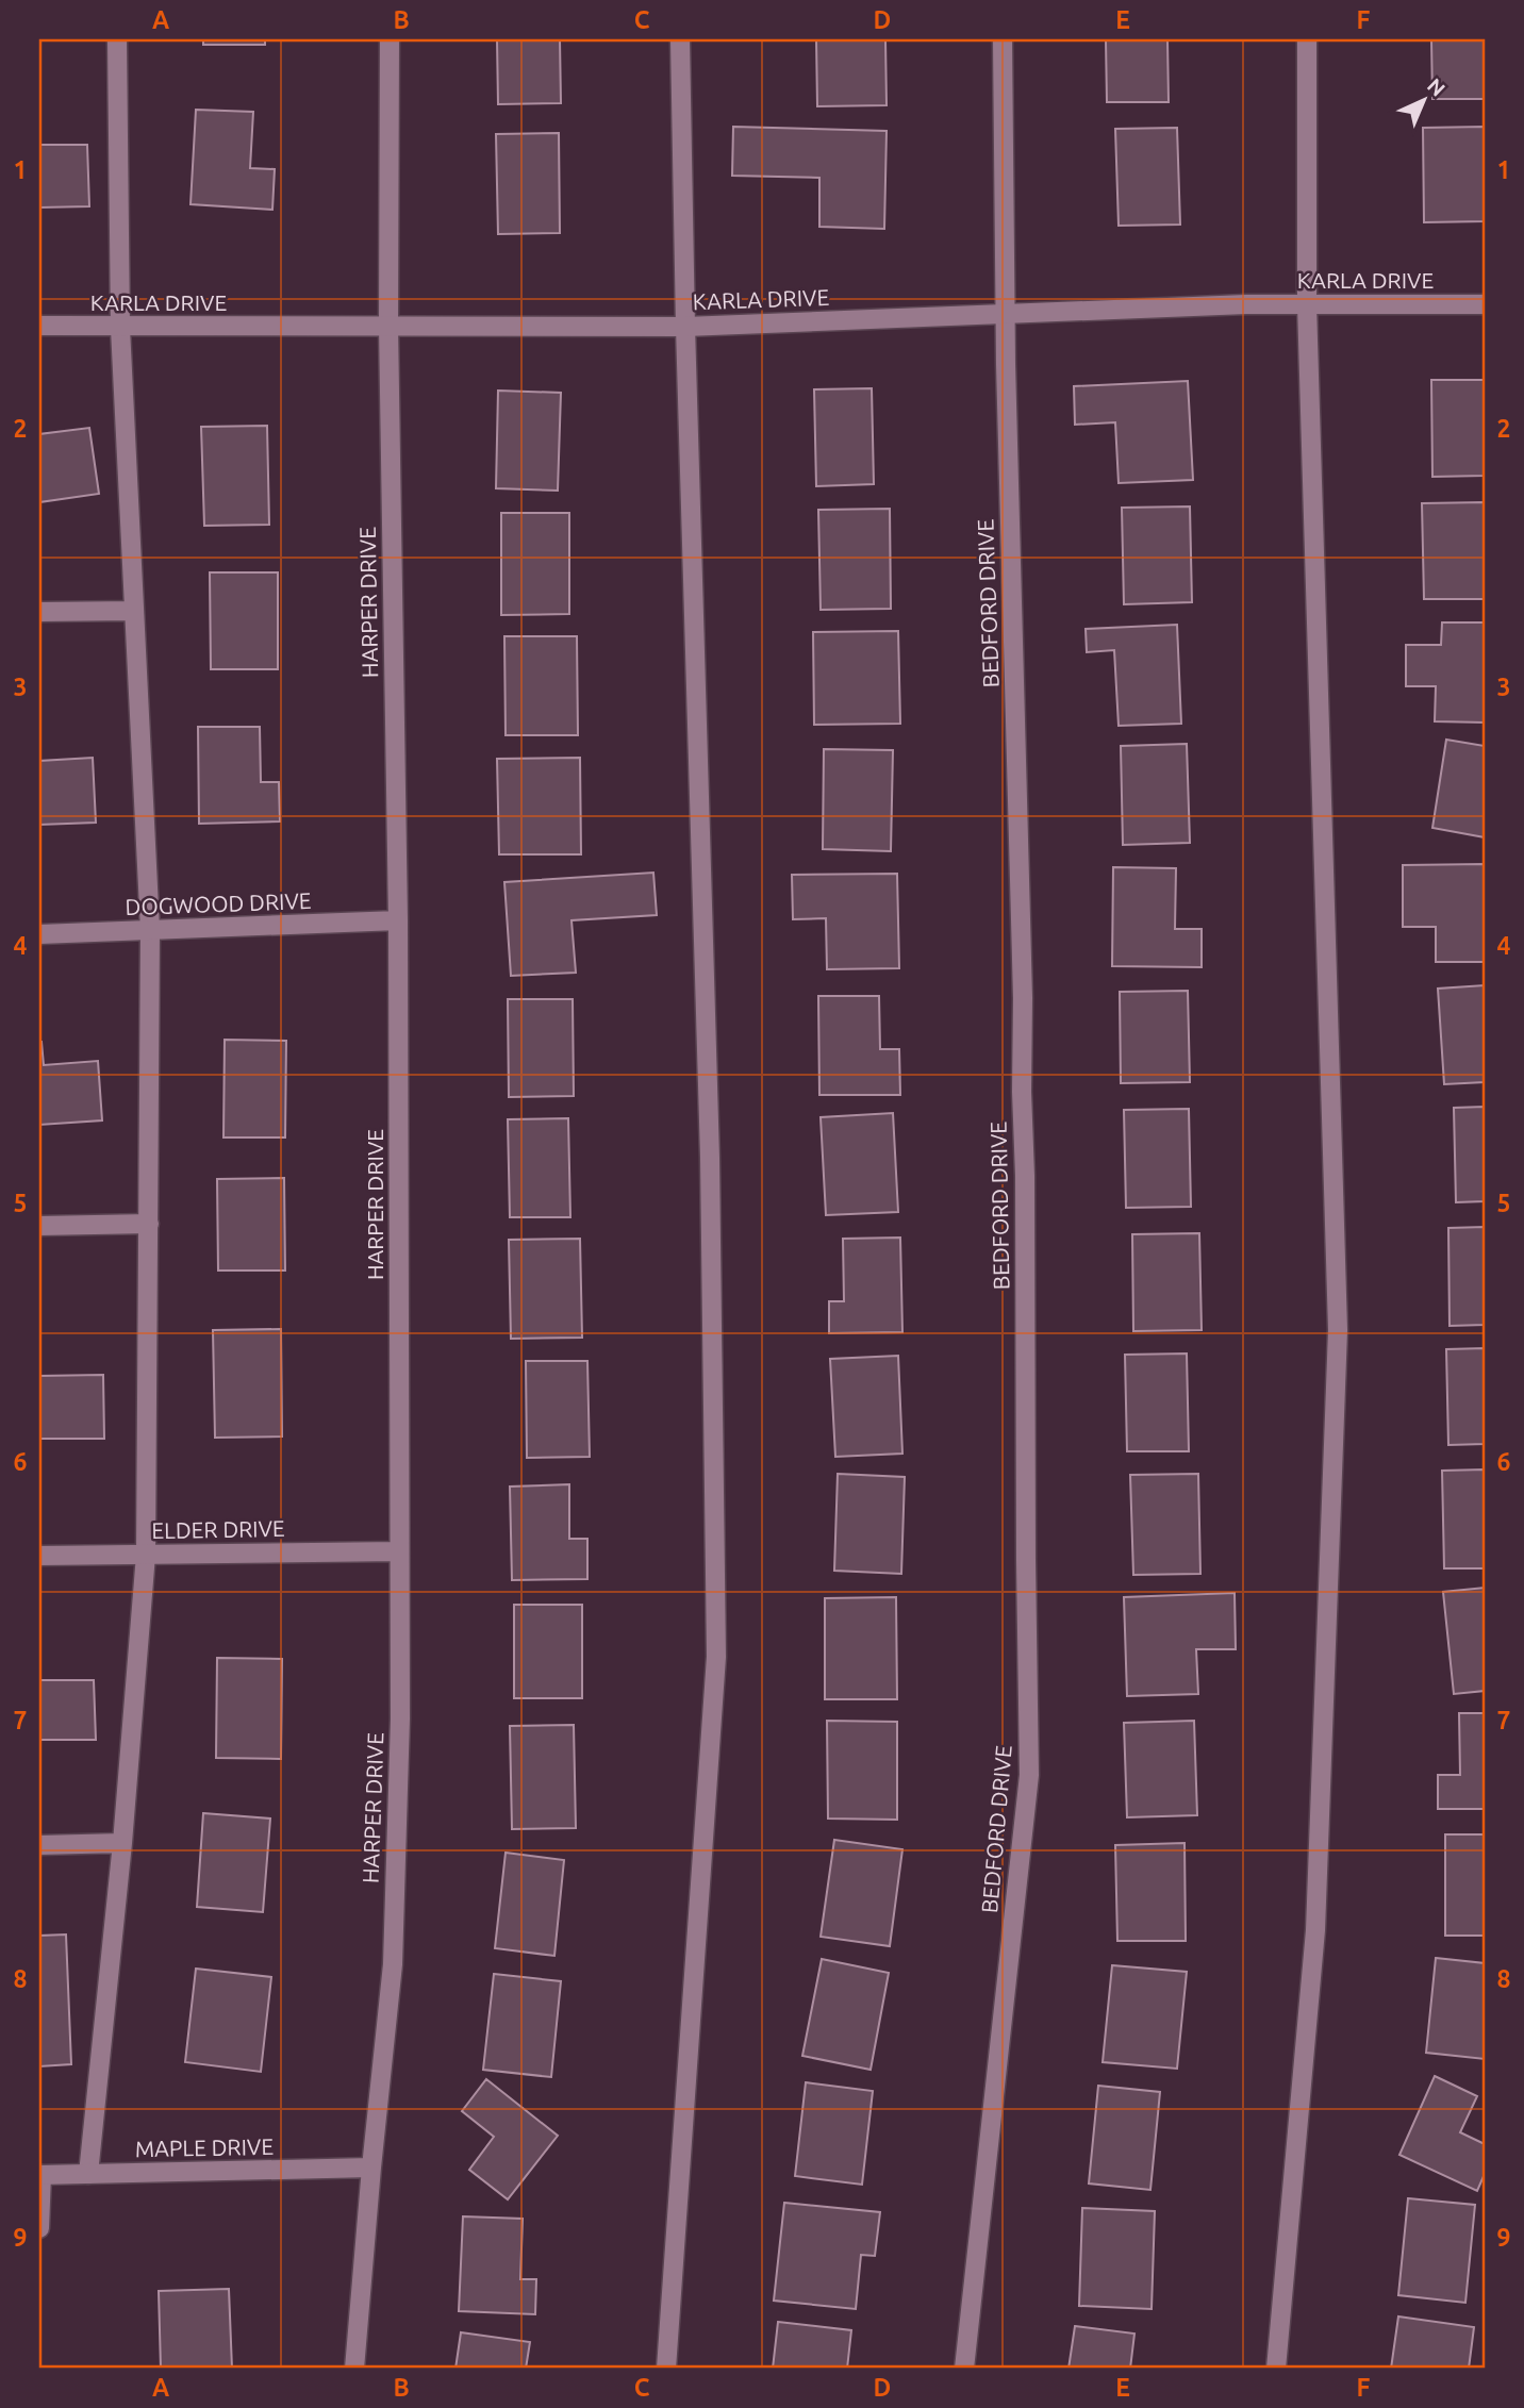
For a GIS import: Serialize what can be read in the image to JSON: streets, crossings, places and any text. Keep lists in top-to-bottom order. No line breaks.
{"streets":{"street":["KARLA DRIVE","HARPER DRIVE","BEDFORD DRIVE","DOGWOOD DRIVE","ELDER DRIVE","MAPLE DRIVE"]},"crossings":[["KARLA DRIVE","HARPER DRIVE"],["KARLA DRIVE","BEDFORD DRIVE"],["HARPER DRIVE","DOGWOOD DRIVE"],["HARPER DRIVE","ELDER DRIVE"],["HARPER DRIVE","MAPLE DRIVE"]],"north":"top right","grid":{"columns":["A","B","C","D","E","F"],"rows":["1","2","3","4","5","6","7","8","9"]}}
